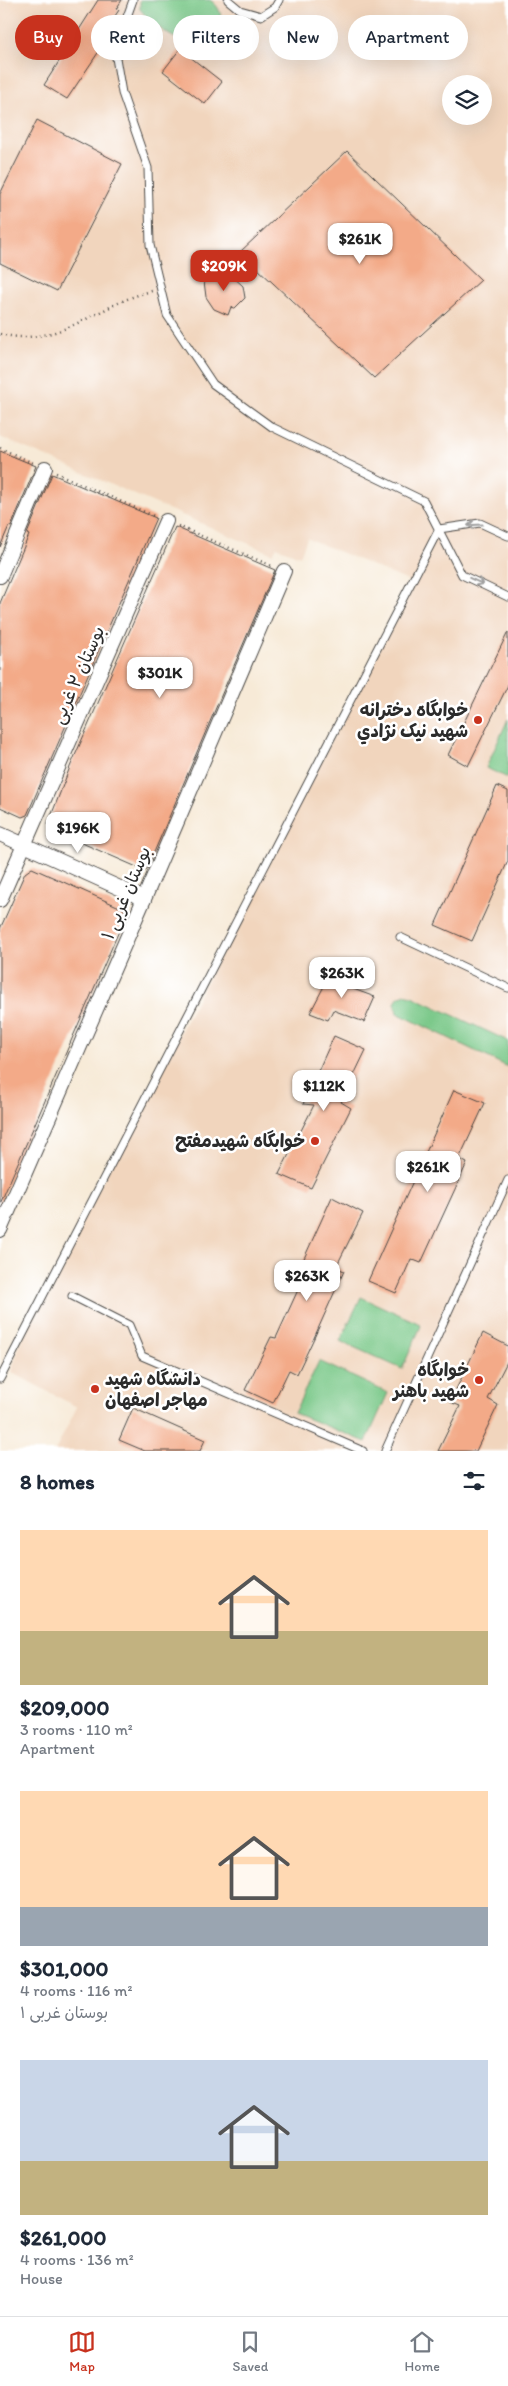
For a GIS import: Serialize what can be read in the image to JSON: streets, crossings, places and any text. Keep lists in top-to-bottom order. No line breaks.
{"streets":{"street":["بوستان ۲ غربی","بوستان غربی ۱"]},"places":["خوابگاه دخترانه شهيد نيک نژادي","خوابگاه شهیدمفتح","خوابگاه شهید باهنر","دانشگاه شهید مهاجر اصفهان"],"page":{"chip":["Buy","Rent","Filters","New","Apartment"],"price":["$261K","$209K","$301K","$196K","$263K","$112K","$261K","$263K"],"heading":"8 homes","list":[{"name":"$209,000","note":"3 rooms · 110 m² · Apartment"},{"name":"$301,000","note":"4 rooms · 116 m² · بوستان غربی ۱"},{"name":"$261,000","note":"4 rooms · 136 m² · House"}],"tabs":["Map","Saved","Home"]}}
